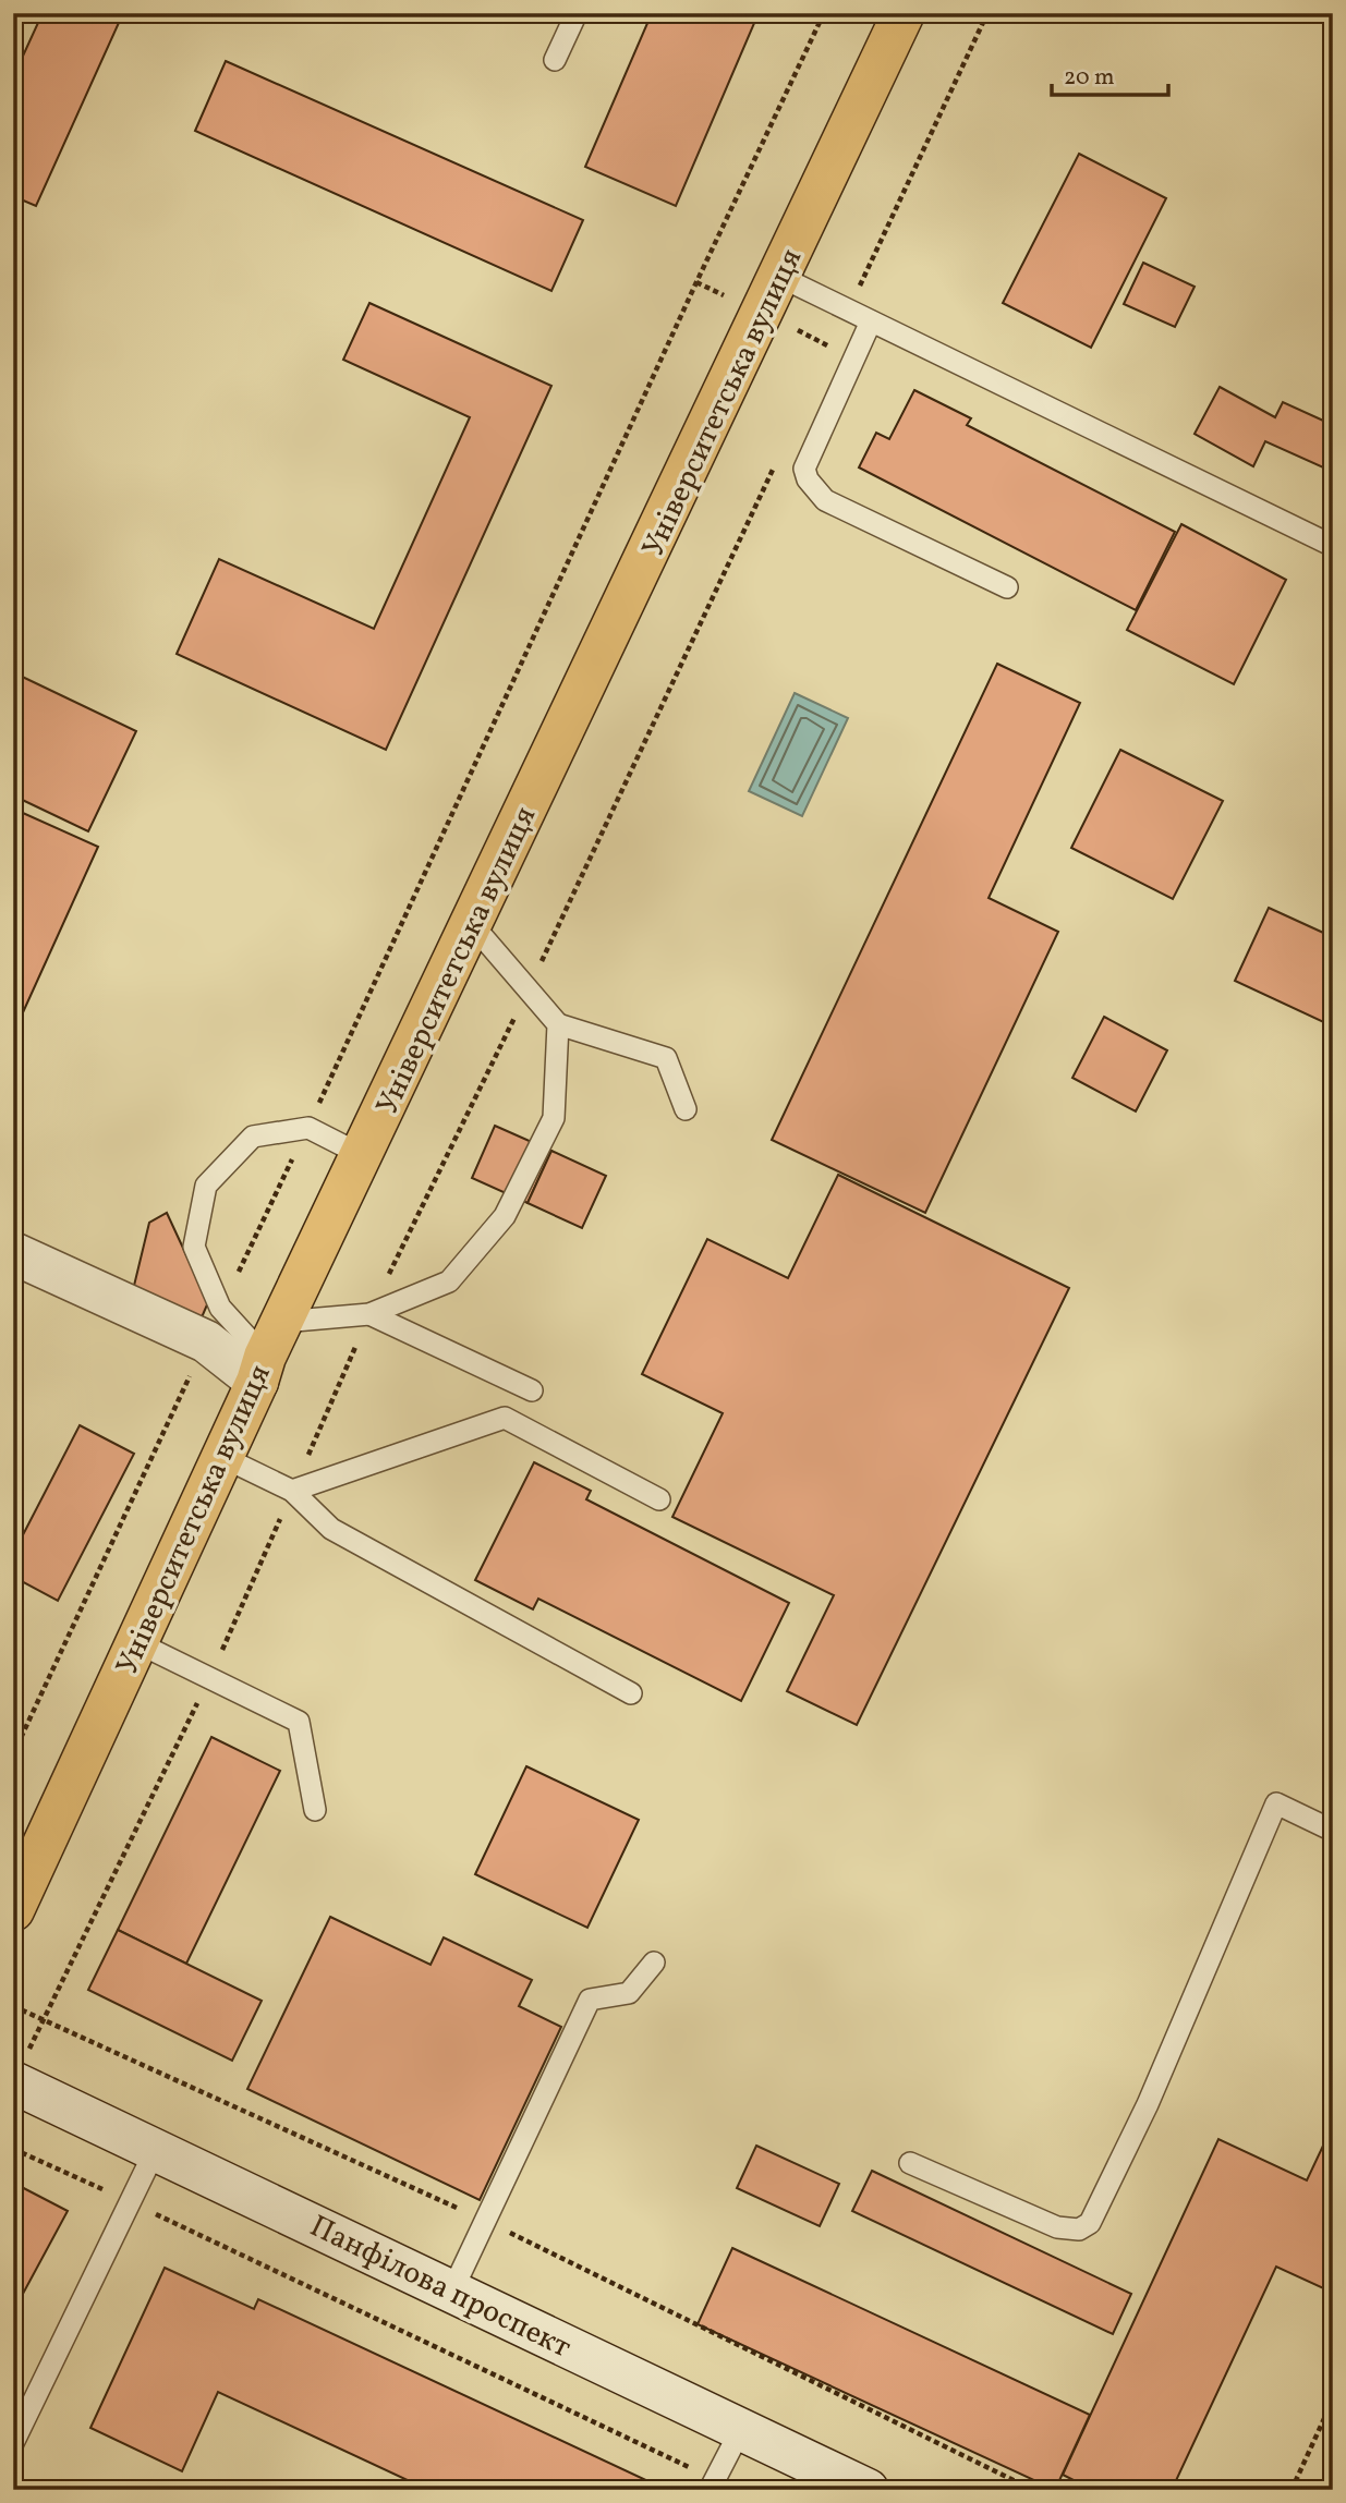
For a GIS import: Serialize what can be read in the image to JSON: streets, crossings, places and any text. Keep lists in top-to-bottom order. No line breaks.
{"streets":{"main road":["Університетська вулиця","Панфілова проспект"]},"scale_bar":"20 m"}
